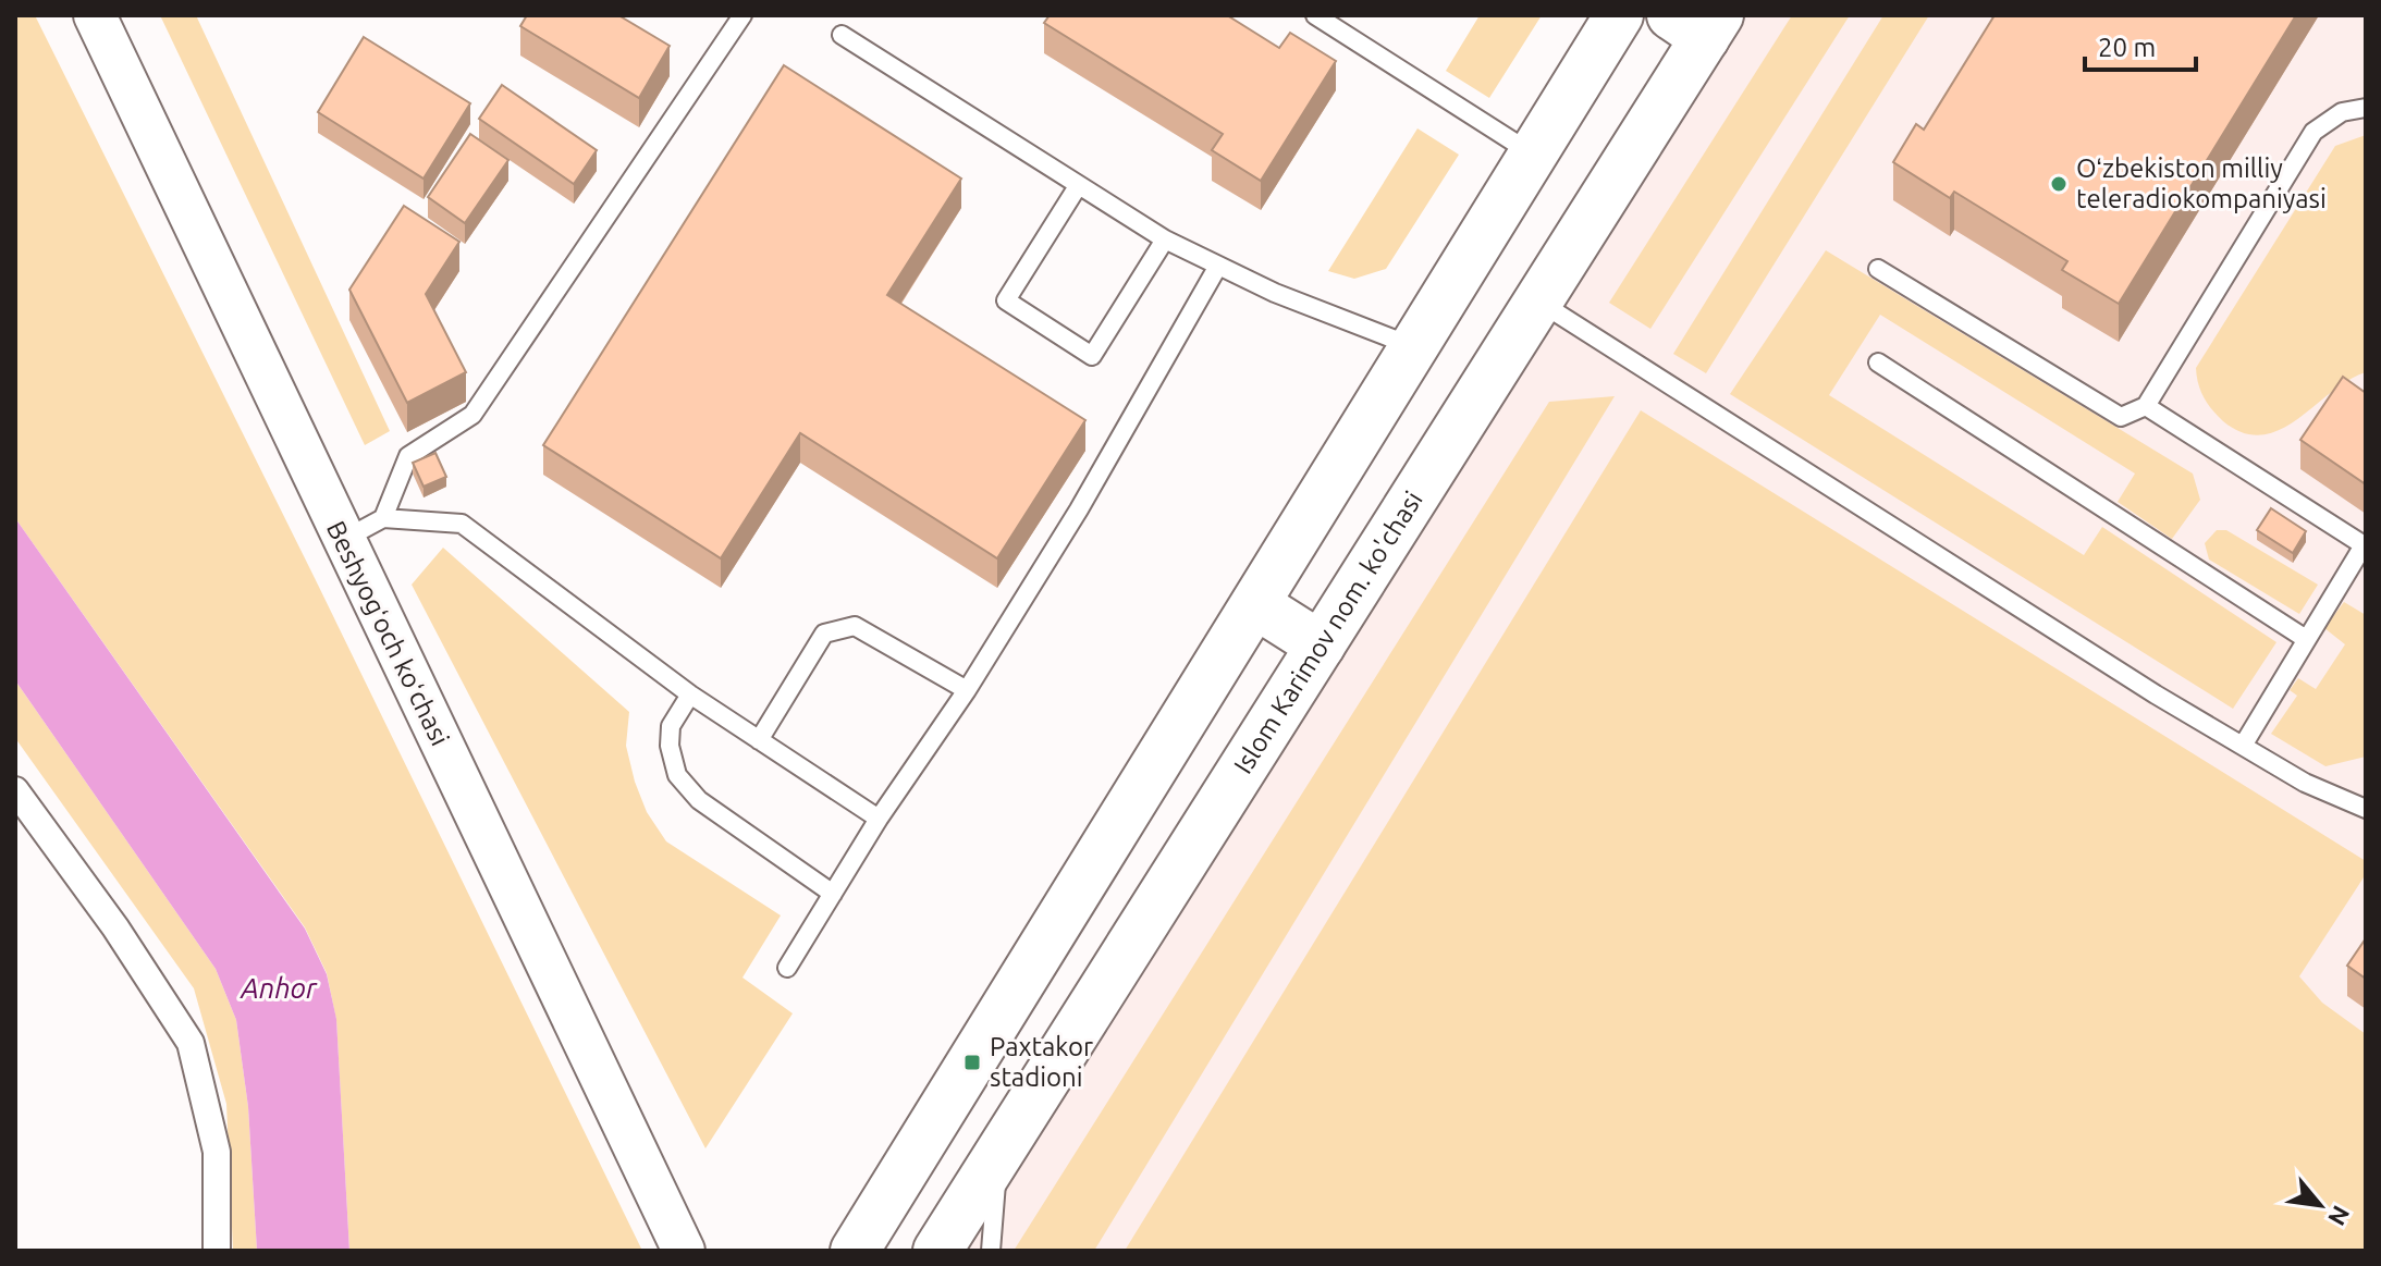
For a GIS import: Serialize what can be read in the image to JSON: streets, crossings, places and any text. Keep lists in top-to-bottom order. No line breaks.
{"streets":{"main road":["Islom Karimov nom. ko'chasi"],"street":["Beshyogʻoch koʻchasi"]},"water":["Anhor"],"places":{"other":["Oʻzbekiston milliy teleradiokompaniyasi"],"transit":["Paxtakor stadioni"]},"scale_bar":"20 m","north":"bottom right"}
